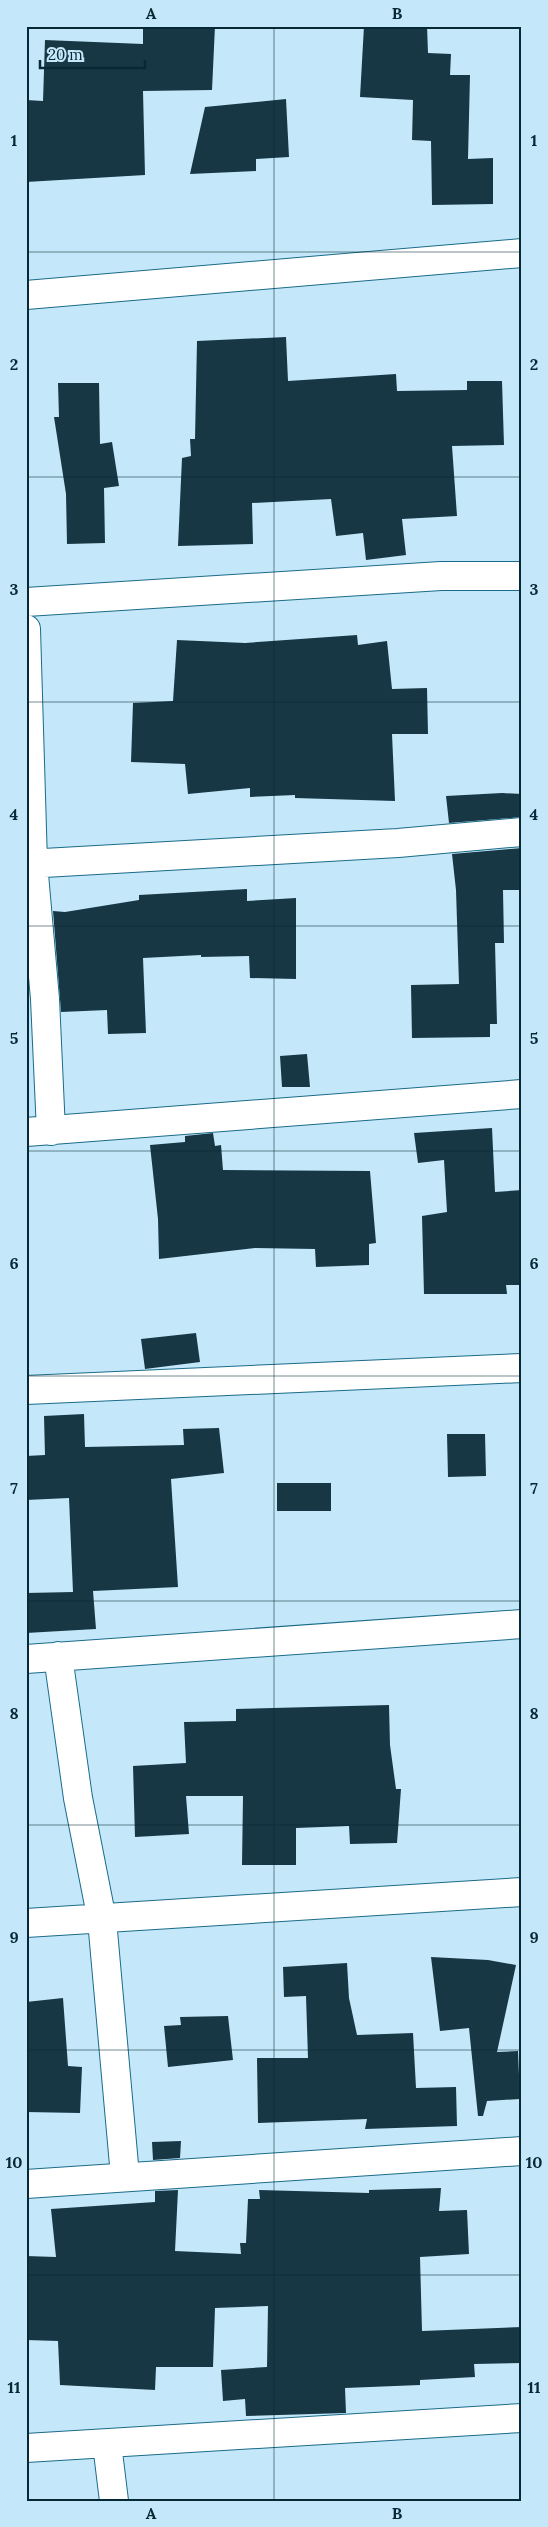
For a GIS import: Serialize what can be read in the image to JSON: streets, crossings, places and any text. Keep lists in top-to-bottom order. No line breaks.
{"scale_bar":"20 m","grid":{"columns":["A","B"],"rows":["1","2","3","4","5","6","7","8","9","10","11"]}}
